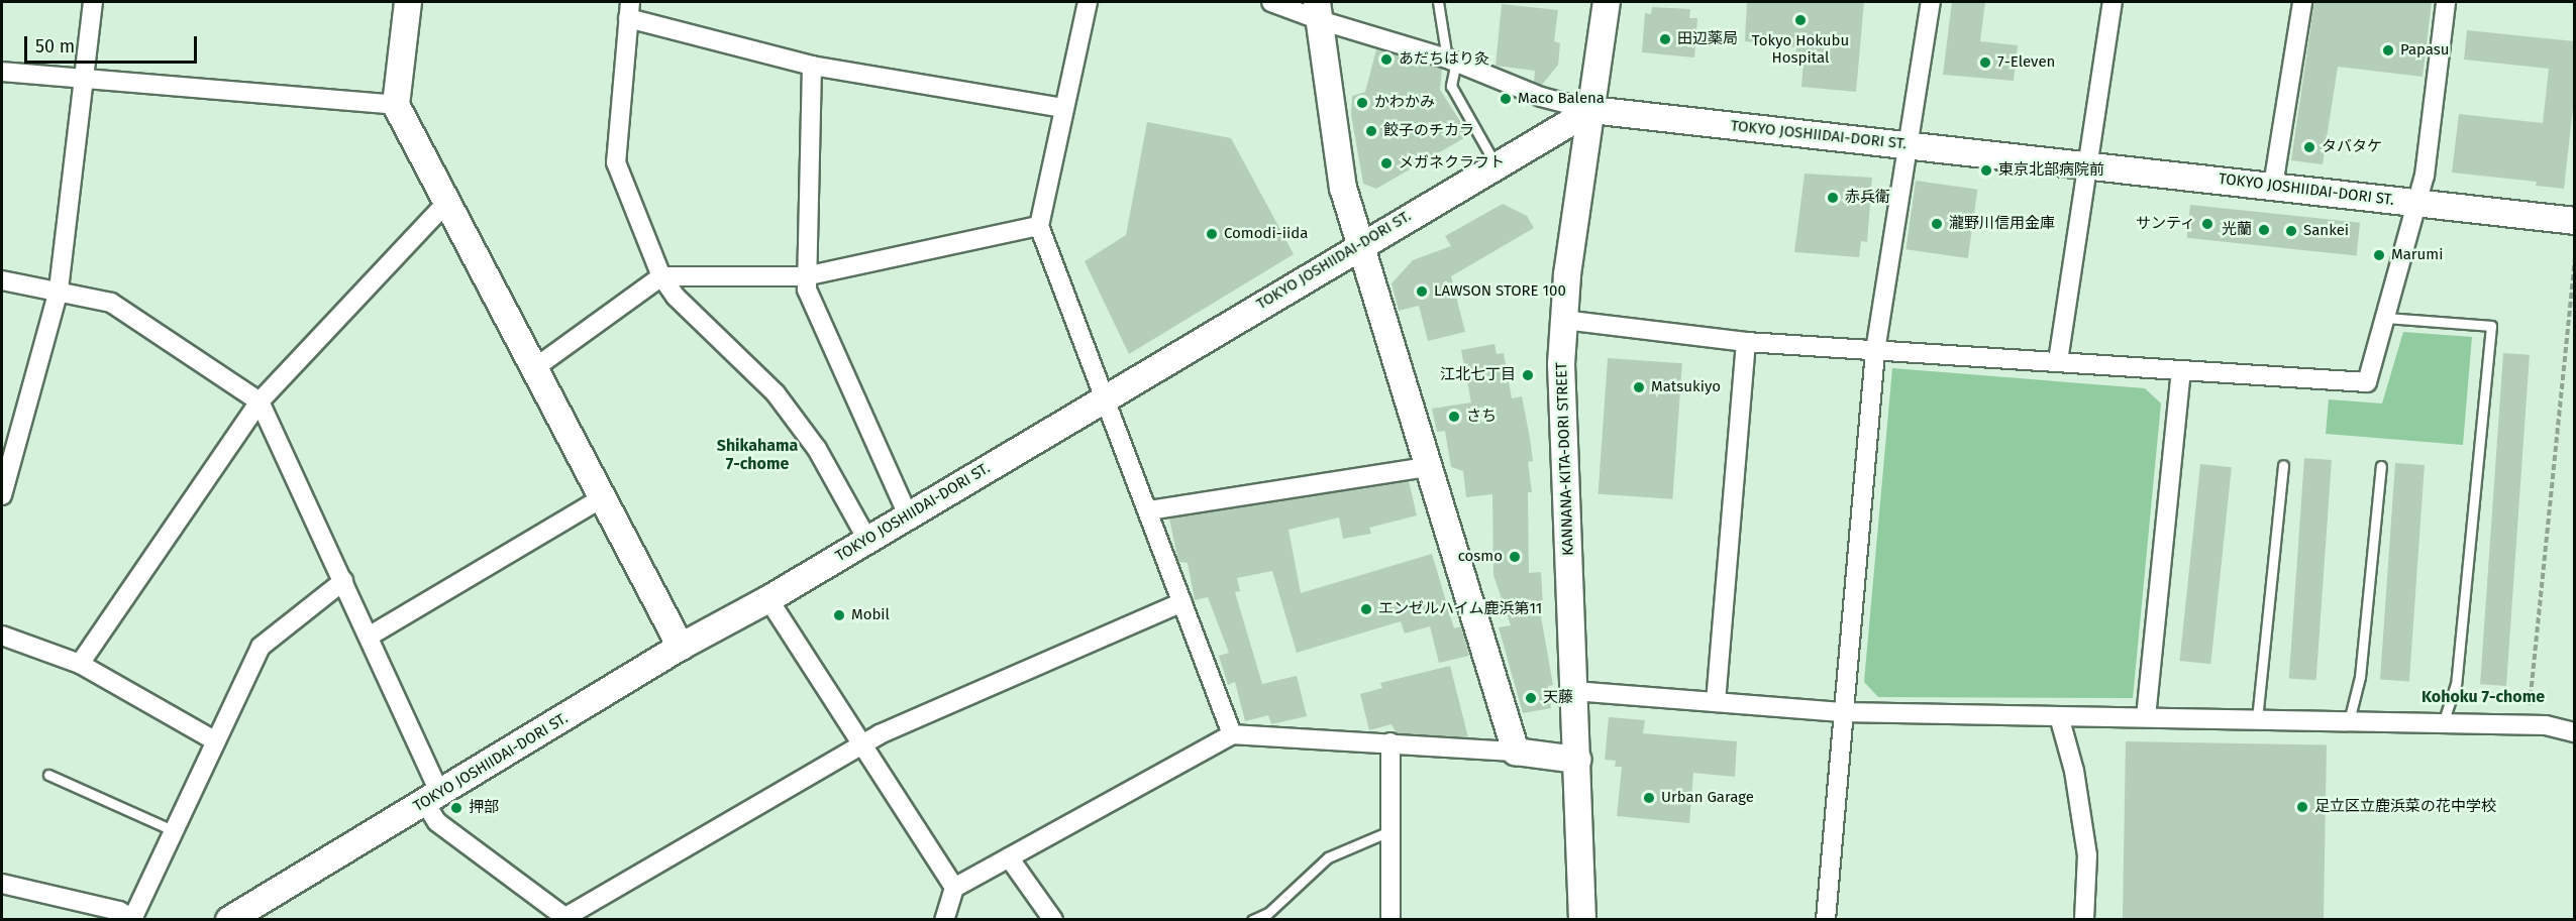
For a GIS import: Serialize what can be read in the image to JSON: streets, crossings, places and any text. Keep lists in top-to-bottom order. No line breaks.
{"streets":{"street":["TOKYO JOSHIIDAI-DORI ST.","KANNANA-KITA-DORI STREET"]},"crossings":[["TOKYO JOSHIIDAI-DORI ST.","KANNANA-KITA-DORI STREET"]],"districts":["Shikahama 7-chome","Kohoku 7-chome"],"places":["Tokyo Hokubu Hospital","田辺薬局","Papasu","あだちはり灸","7-Eleven","Maco Balena","かわかみ","餃子のチカラ","タバタケ","メガネクラフト","東京北部病院前","赤兵衛","瀧野川信用金庫","サンティ","光蘭","Sankei","Comodi-iida","Marumi","LAWSON STORE 100","江北七丁目","Matsukiyo","さち","cosmo","エンゼルハイム鹿浜第11","Mobil","天藤","Urban Garage","足立区立鹿浜菜の花中学校","押部"],"scale_bar":"50 m"}
